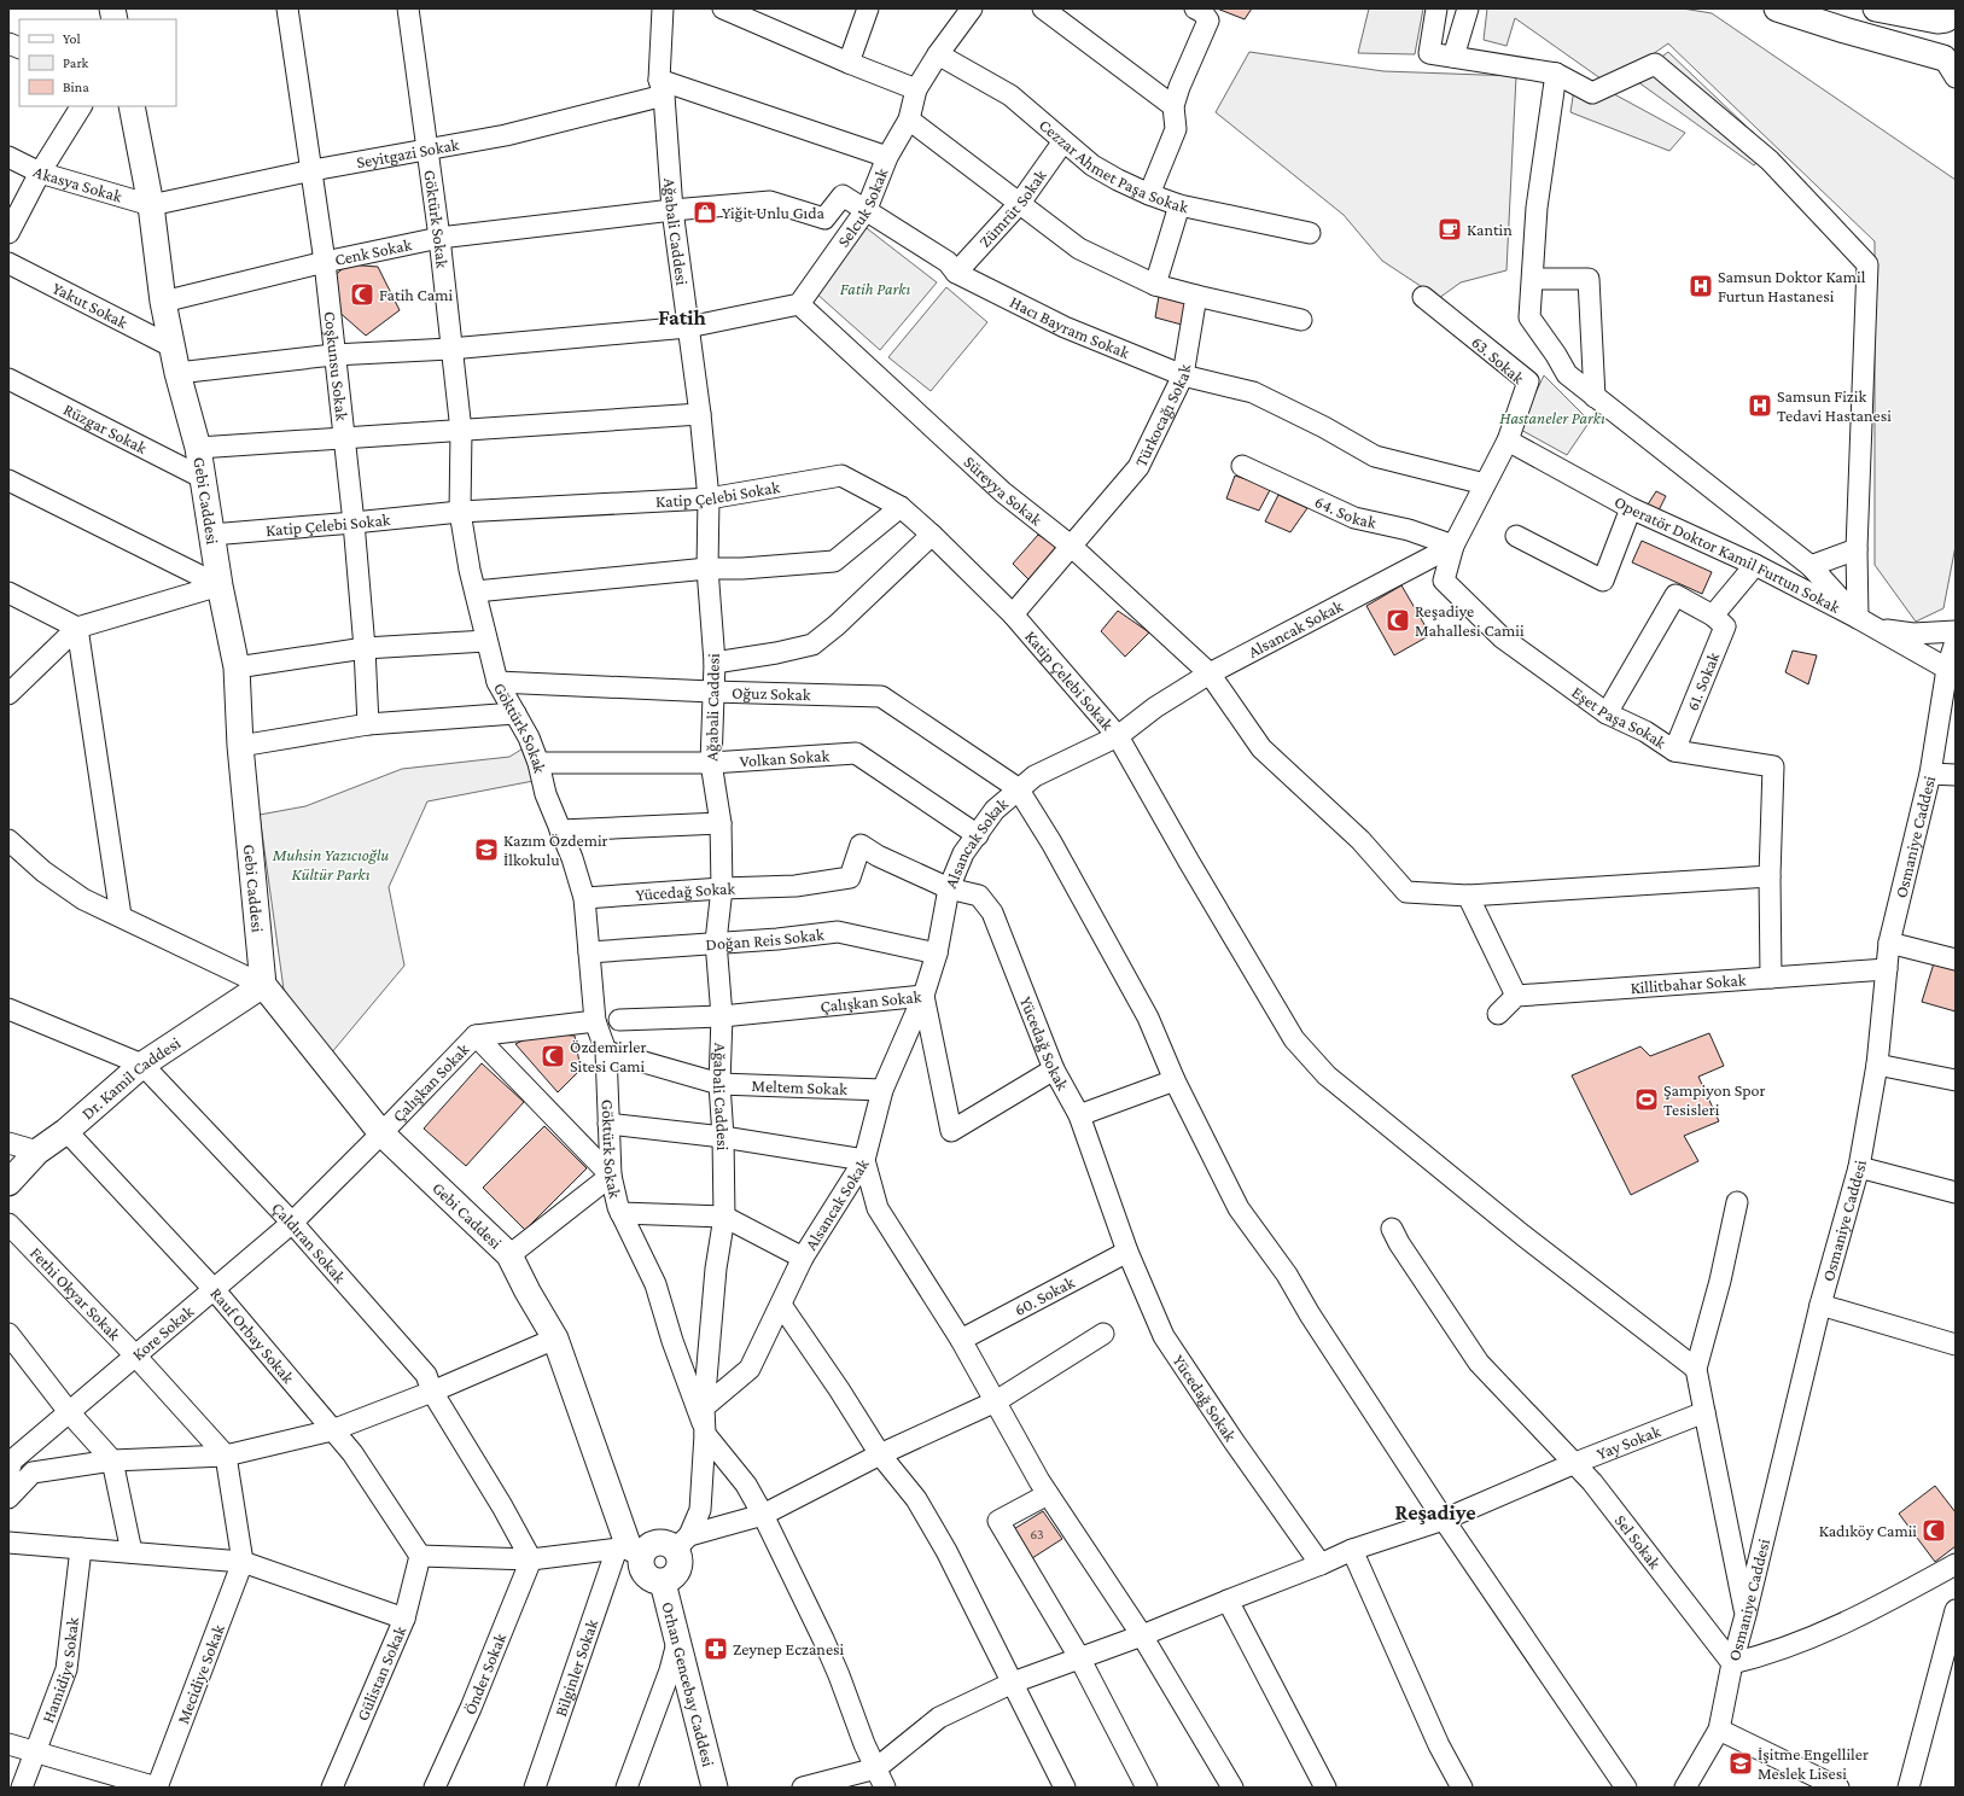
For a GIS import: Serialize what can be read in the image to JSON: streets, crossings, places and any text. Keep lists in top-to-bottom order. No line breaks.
{"streets":{"main road":["Gebi Caddesi","Dr. Kamil Caddesi","Orhan Gencebay Caddesi"],"street":["Seyitgazi Sokak","Cezzar Ahmet Paşa Sokak","Akasya Sokak","Selcuk Sokak","Zümrüt Sokak","Göktürk Sokak","Ağabali Caddesi","Cenk Sokak","Yakut Sokak","Hacı Bayram Sokak","63. Sokak","Coşkunsu Sokak","Türkocağı Sokak","Rüzgar Sokak","Süreyya Sokak","Katip Çelebi Sokak","64. Sokak","Operatör Doktor Kamil Furtun Sokak","Alsancak Sokak","61. Sokak","Oğuz Sokak","Eşet Paşa Sokak","Volkan Sokak","Osmaniye Caddesi","Yücedağ Sokak","Doğan Reis Sokak","Killitbahar Sokak","Çalışkan Sokak","Meltem Sokak","Çaldıran Sokak","Fethi Okyar Sokak","60. Sokak","Kore Sokak","Rauf Orbay Sokak","Yay Sokak","Sel Sokak","Bilginler Sokak","Hamidiye Sokak","Gülistan Sokak","Mecidiye Sokak","Önder Sokak"]},"crossings":[["Seyitgazi Sokak","Akasya Sokak"],["Seyitgazi Sokak","Göktürk Sokak"],["Seyitgazi Sokak","Ağabali Caddesi"],["Seyitgazi Sokak","Coşkunsu Sokak"],["Seyitgazi Sokak","Gebi Caddesi"],["Cezzar Ahmet Paşa Sokak","Selcuk Sokak"],["Cezzar Ahmet Paşa Sokak","Zümrüt Sokak"],["Akasya Sokak","Gebi Caddesi"],["Selcuk Sokak","Hacı Bayram Sokak"],["Selcuk Sokak","Süreyya Sokak"],["Zümrüt Sokak","Hacı Bayram Sokak"],["Göktürk Sokak","Cenk Sokak"],["Göktürk Sokak","Katip Çelebi Sokak"],["Göktürk Sokak","Oğuz Sokak"],["Göktürk Sokak","Volkan Sokak"],["Göktürk Sokak","Yücedağ Sokak"],["Göktürk Sokak","Doğan Reis Sokak"],["Göktürk Sokak","Çalışkan Sokak"],["Göktürk Sokak","Meltem Sokak"],["Ağabali Caddesi","Cenk Sokak"],["Ağabali Caddesi","Hacı Bayram Sokak"],["Ağabali Caddesi","Katip Çelebi Sokak"],["Ağabali Caddesi","Alsancak Sokak"],["Ağabali Caddesi","Oğuz Sokak"],["Ağabali Caddesi","Volkan Sokak"],["Ağabali Caddesi","Yücedağ Sokak"],["Ağabali Caddesi","Doğan Reis Sokak"],["Ağabali Caddesi","Çalışkan Sokak"],["Ağabali Caddesi","Meltem Sokak"],["Cenk Sokak","Hacı Bayram Sokak"],["Cenk Sokak","Coşkunsu Sokak"],["Cenk Sokak","Gebi Caddesi"],["Yakut Sokak","Gebi Caddesi"],["Hacı Bayram Sokak","Türkocağı Sokak"],["63. Sokak","Operatör Doktor Kamil Furtun Sokak"],["Coşkunsu Sokak","Katip Çelebi Sokak"],["Türkocağı Sokak","Süreyya Sokak"],["Türkocağı Sokak","Katip Çelebi Sokak"],["Rüzgar Sokak","Gebi Caddesi"],["Süreyya Sokak","Alsancak Sokak"],["Katip Çelebi Sokak","Gebi Caddesi"],["Katip Çelebi Sokak","Alsancak Sokak"],["Gebi Caddesi","Çalışkan Sokak"],["Gebi Caddesi","Dr. Kamil Caddesi"],["Gebi Caddesi","Kore Sokak"],["Gebi Caddesi","Bilginler Sokak"],["Gebi Caddesi","Orhan Gencebay Caddesi"],["64. Sokak","Alsancak Sokak"],["64. Sokak","Eşet Paşa Sokak"],["Operatör Doktor Kamil Furtun Sokak","Osmaniye Caddesi"],["Alsancak Sokak","Oğuz Sokak"],["Alsancak Sokak","Eşet Paşa Sokak"],["Alsancak Sokak","Volkan Sokak"],["Alsancak Sokak","Yücedağ Sokak"],["Alsancak Sokak","Doğan Reis Sokak"],["Alsancak Sokak","Çalışkan Sokak"],["Alsancak Sokak","Meltem Sokak"],["61. Sokak","Eşet Paşa Sokak"],["Osmaniye Caddesi","Killitbahar Sokak"],["Osmaniye Caddesi","Sel Sokak"],["Yücedağ Sokak","Çalışkan Sokak"],["Yücedağ Sokak","60. Sokak"],["Yücedağ Sokak","Yay Sokak"],["Çalışkan Sokak","Kore Sokak"],["Dr. Kamil Caddesi","Çaldıran Sokak"],["Dr. Kamil Caddesi","Rauf Orbay Sokak"],["Çaldıran Sokak","Kore Sokak"],["Çaldıran Sokak","Önder Sokak"],["Fethi Okyar Sokak","Kore Sokak"],["Kore Sokak","Rauf Orbay Sokak"],["Rauf Orbay Sokak","Gülistan Sokak"],["Yay Sokak","Sel Sokak"]],"districts":["Fatih","Reşadiye"],"parks":["Fatih Parkı","Hastaneler Parkı","Muhsin Yazıcıoğlu Kültür Parkı"],"places":{"shop":["Yiğit Unlu Gıda"],"cafe":["Kantin"],"hospital":["Samsun Doktor Kamil Furtun Hastanesi","Samsun Fizik Tedavi Hastanesi"],"mosque":["Fatih Cami","Reşadiye Mahallesi Camii","Özdemirler Sitesi Cami","Kadıköy Camii"],"school or university":["Kazım Özdemir İlkokulu","İşitme Engelliler Meslek Lisesi"],"sports":["Şampiyon Spor Tesisleri"],"pharmacy":["Zeynep Eczanesi"]},"house_numbers":["63"],"legend":["Yol","Park","Bina"]}
